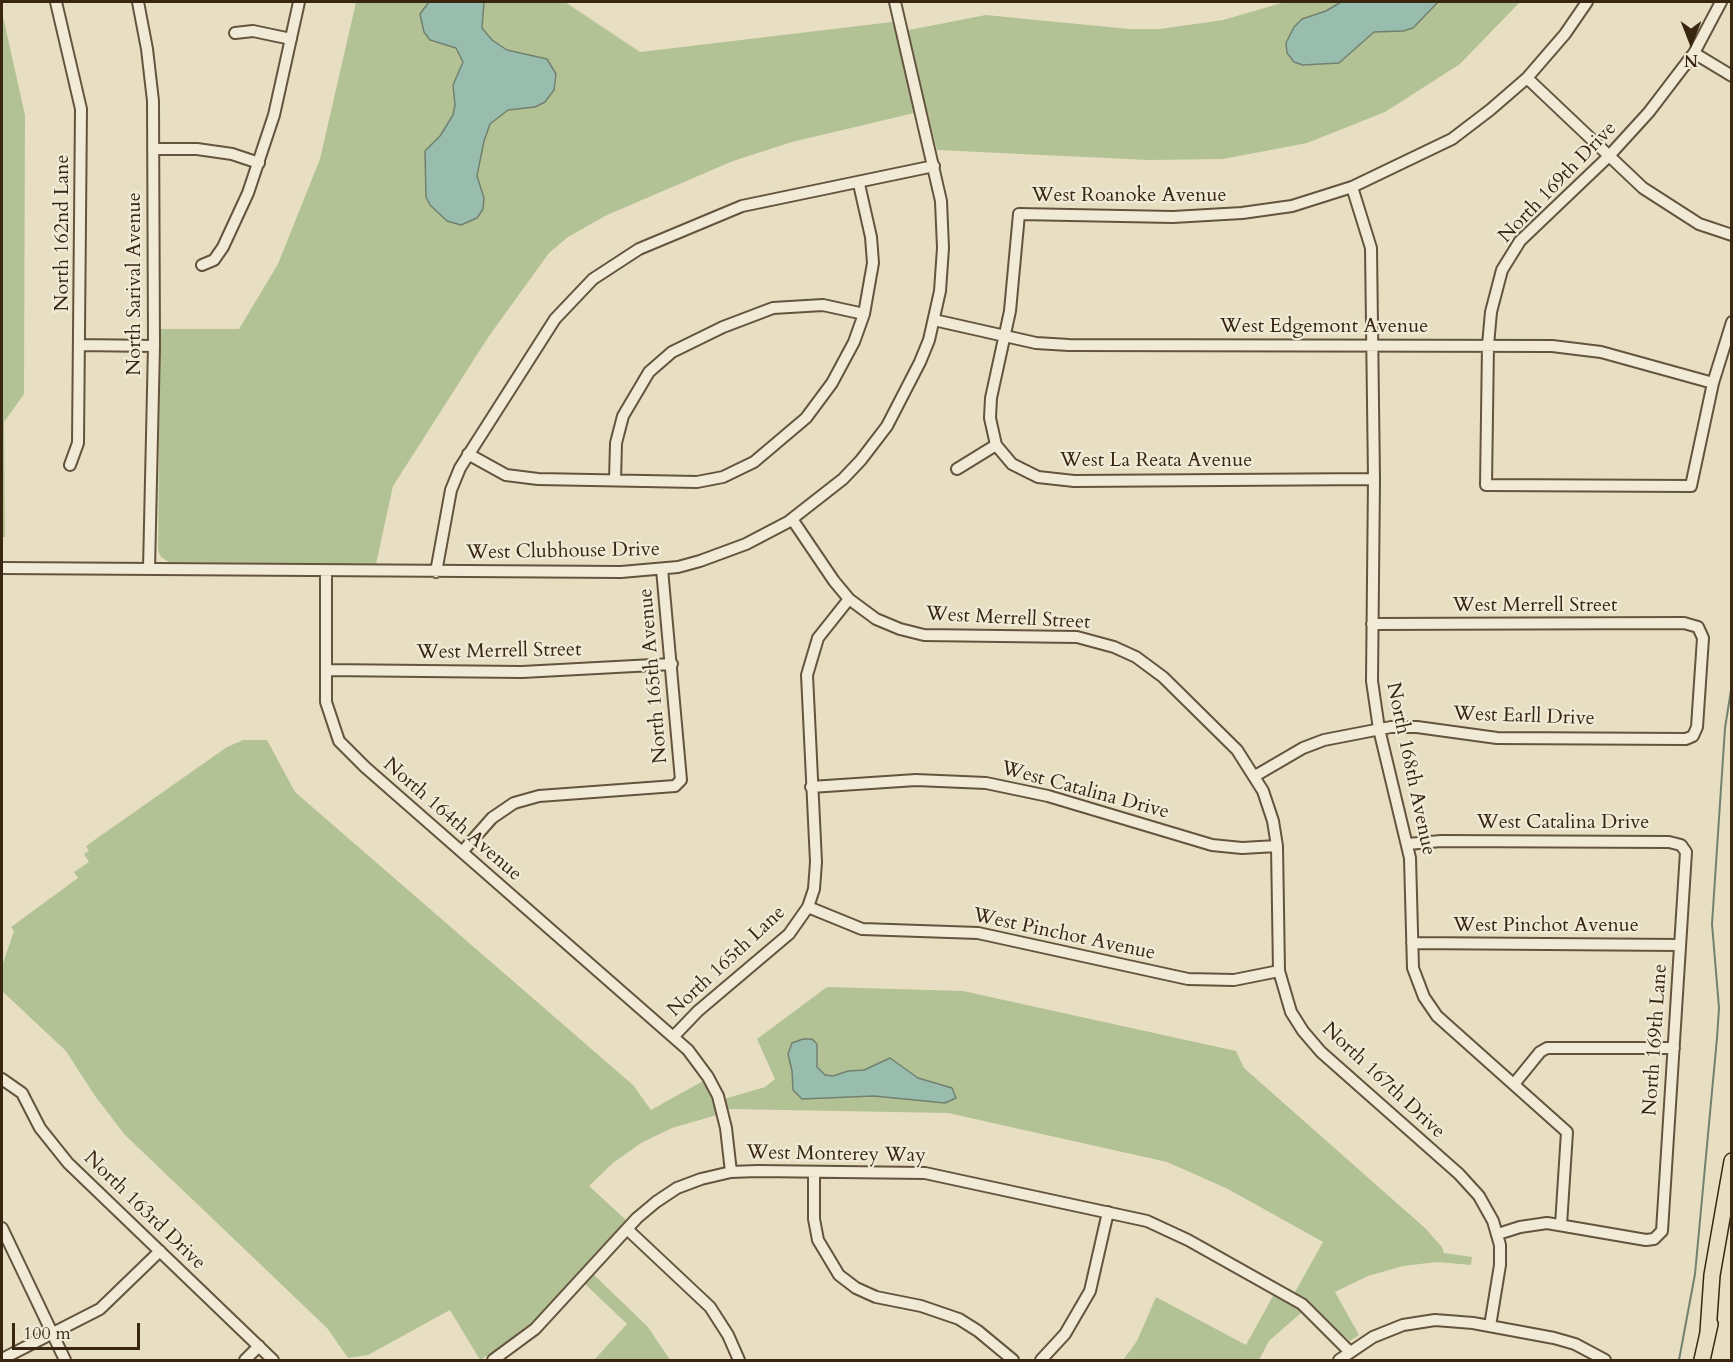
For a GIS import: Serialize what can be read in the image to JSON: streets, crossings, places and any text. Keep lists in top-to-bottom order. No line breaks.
{"streets":{"street":["North 169th Drive","West Roanoke Avenue","North 162nd Lane","North Sarival Avenue","West Edgemont Avenue","West La Reata Avenue","West Clubhouse Drive","West Merrell Street","North 165th Avenue","West Earll Drive","North 168th Avenue","West Catalina Drive","North 164th Avenue","West Pinchot Avenue","North 165th Lane","North 169th Lane","North 167th Drive","West Monterey Way","North 163rd Drive"]},"crossings":[["North 169th Drive","West Edgemont Avenue"],["West Roanoke Avenue","West Edgemont Avenue"],["West Roanoke Avenue","North 168th Avenue"],["North Sarival Avenue","West Clubhouse Drive"],["West Edgemont Avenue","West Clubhouse Drive"],["West Edgemont Avenue","North 168th Avenue"],["West La Reata Avenue","North 168th Avenue"],["West Clubhouse Drive","West Merrell Street"],["West Clubhouse Drive","North 165th Avenue"],["West Clubhouse Drive","North 164th Avenue"],["West Merrell Street","North 165th Avenue"],["West Merrell Street","West Earll Drive"],["West Merrell Street","North 168th Avenue"],["West Merrell Street","North 164th Avenue"],["West Merrell Street","North 165th Lane"],["West Merrell Street","North 167th Drive"],["North 165th Avenue","North 164th Avenue"],["West Earll Drive","North 168th Avenue"],["West Earll Drive","North 167th Drive"],["North 168th Avenue","West Catalina Drive"],["North 168th Avenue","West Pinchot Avenue"],["North 168th Avenue","North 169th Lane"],["West Catalina Drive","North 165th Lane"],["West Catalina Drive","North 169th Lane"],["West Catalina Drive","North 167th Drive"],["North 164th Avenue","North 165th Lane"],["West Pinchot Avenue","North 165th Lane"],["West Pinchot Avenue","North 169th Lane"],["West Pinchot Avenue","North 167th Drive"],["North 165th Lane","West Monterey Way"]],"scale_bar":"100 m","north":"bottom"}
